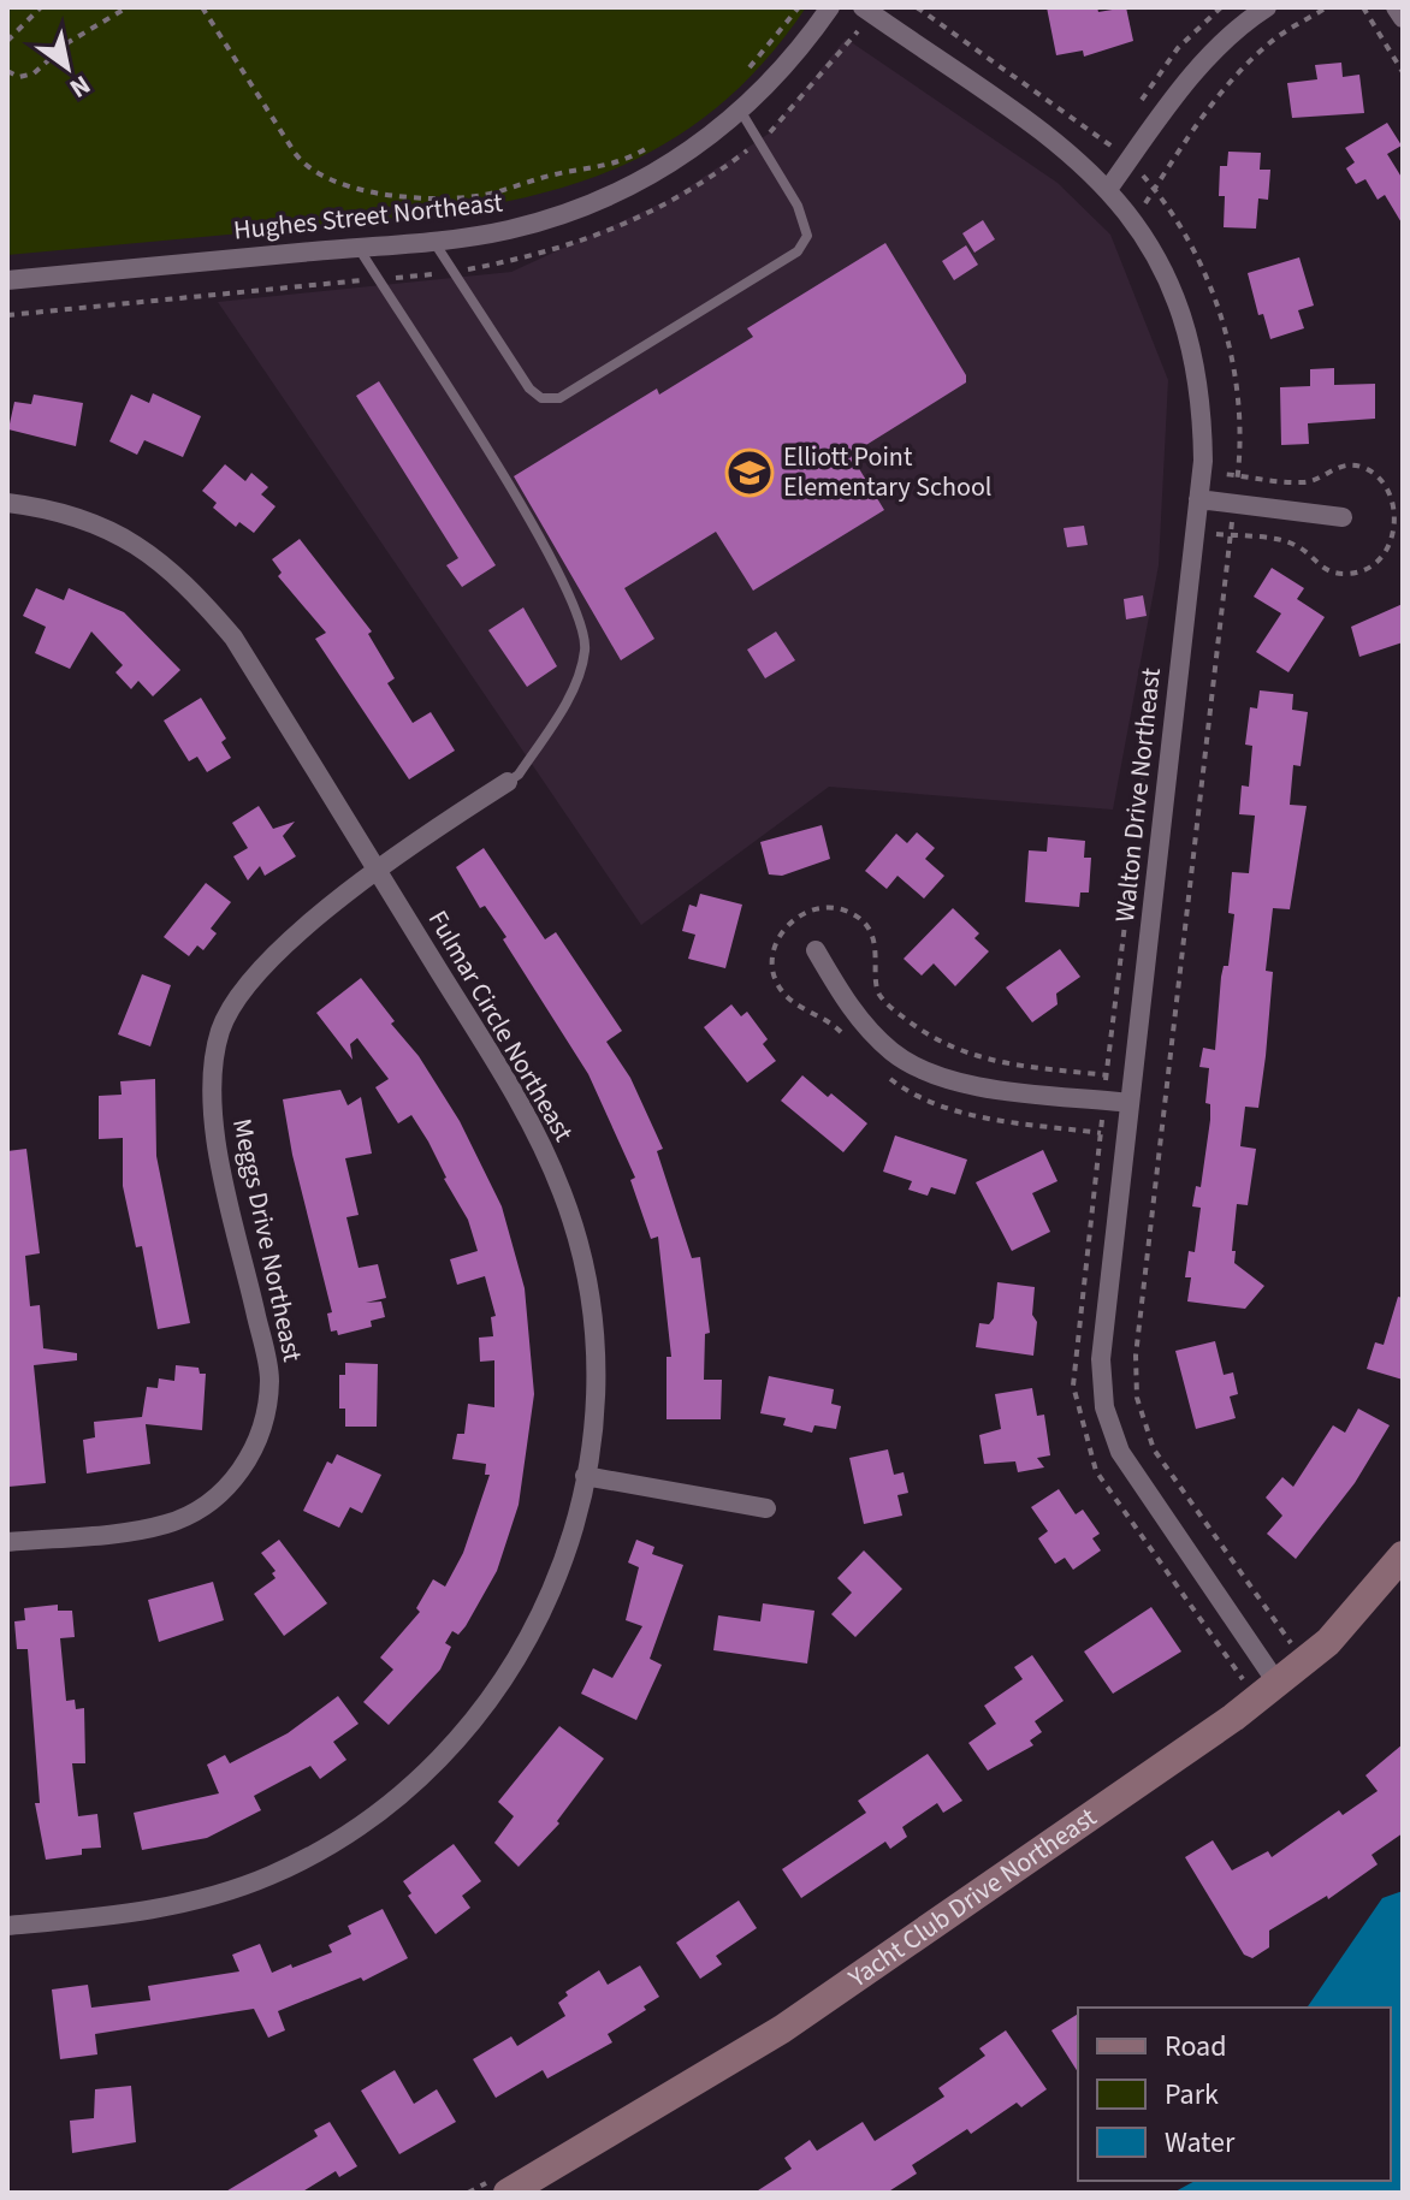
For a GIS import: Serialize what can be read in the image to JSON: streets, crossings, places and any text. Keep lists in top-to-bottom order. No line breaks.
{"streets":{"street":["Hughes Street Northeast","Walton Drive Northeast","Fulmar Circle Northeast","Meggs Drive Northeast","Yacht Club Drive Northeast"]},"crossings":[["Walton Drive Northeast","Yacht Club Drive Northeast"],["Fulmar Circle Northeast","Meggs Drive Northeast"]],"places":{"school or university":["Elliott Point Elementary School"]},"legend":["Road","Park","Water"],"north":"bottom right"}
